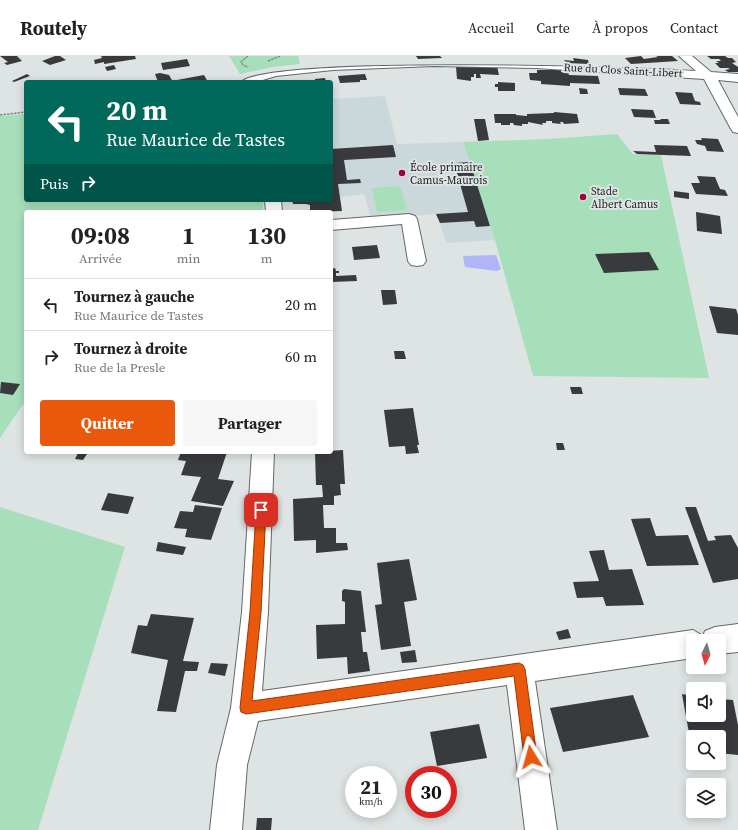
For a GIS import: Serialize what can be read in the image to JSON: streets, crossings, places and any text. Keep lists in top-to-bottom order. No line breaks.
{"streets":{"street":["Rue du Clos Saint-Libert"]},"places":["École primaire Camus-Maurois","Stade Albert Camus"],"north":"bottom","page":{"header":"Routely","nav":["Accueil","Carte","À propos","Contact"],"turn":["20 m","Rue Maurice de Tastes"],"then":"Puis","eta":["09:08","Arrivée","1","min","130","m"],"list":[{"name":"Tournez à gauche","note":"Rue Maurice de Tastes","value":"20 m"},{"name":"Tournez à droite","note":"Rue de la Presle","value":"60 m"}],"buttons":["Quitter","Partager"],"speed":"21 km/h","limit":"30"}}
